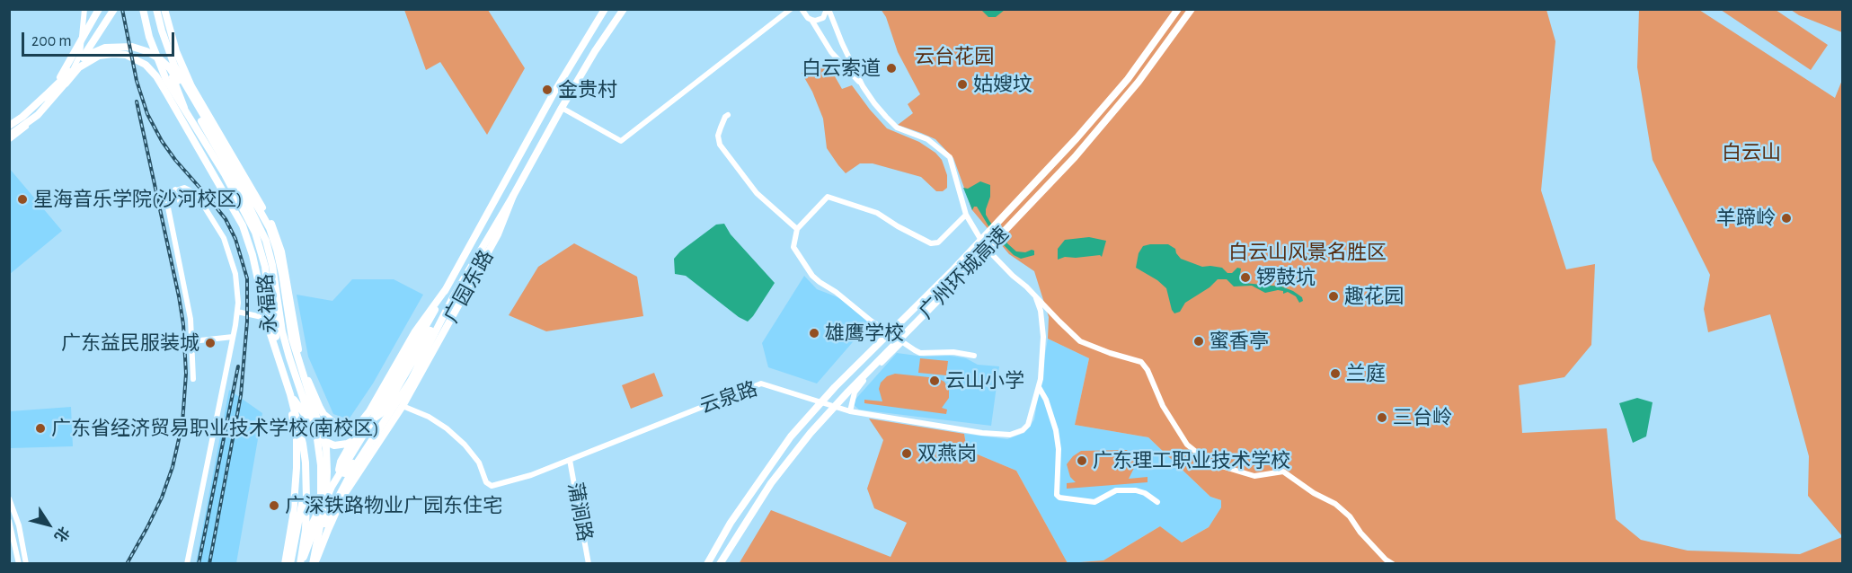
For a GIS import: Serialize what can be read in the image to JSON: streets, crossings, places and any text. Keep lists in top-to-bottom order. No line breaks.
{"streets":{"highway":["广州环城高速"],"main road":["广园东路","永福路"],"street":["云泉路","蒲涧路"]},"crossings":[["广园东路","云泉路"],["云泉路","蒲涧路"]],"parks":["云台花园","白云山","白云山风景名胜区"],"places":["白云索道","姑嫂坟","金贵村","星海音乐学院(沙河校区)","羊蹄岭","锣鼓坑","趣花园","雄鹰学校","蜜香亭","广东益民服装城","兰庭","云山小学","三台岭","广东省经济贸易职业技术学校(南校区)","双燕岗","广东理工职业技术学校","广深铁路物业广园东住宅"],"scale_bar":"200 m","north":"bottom right"}
